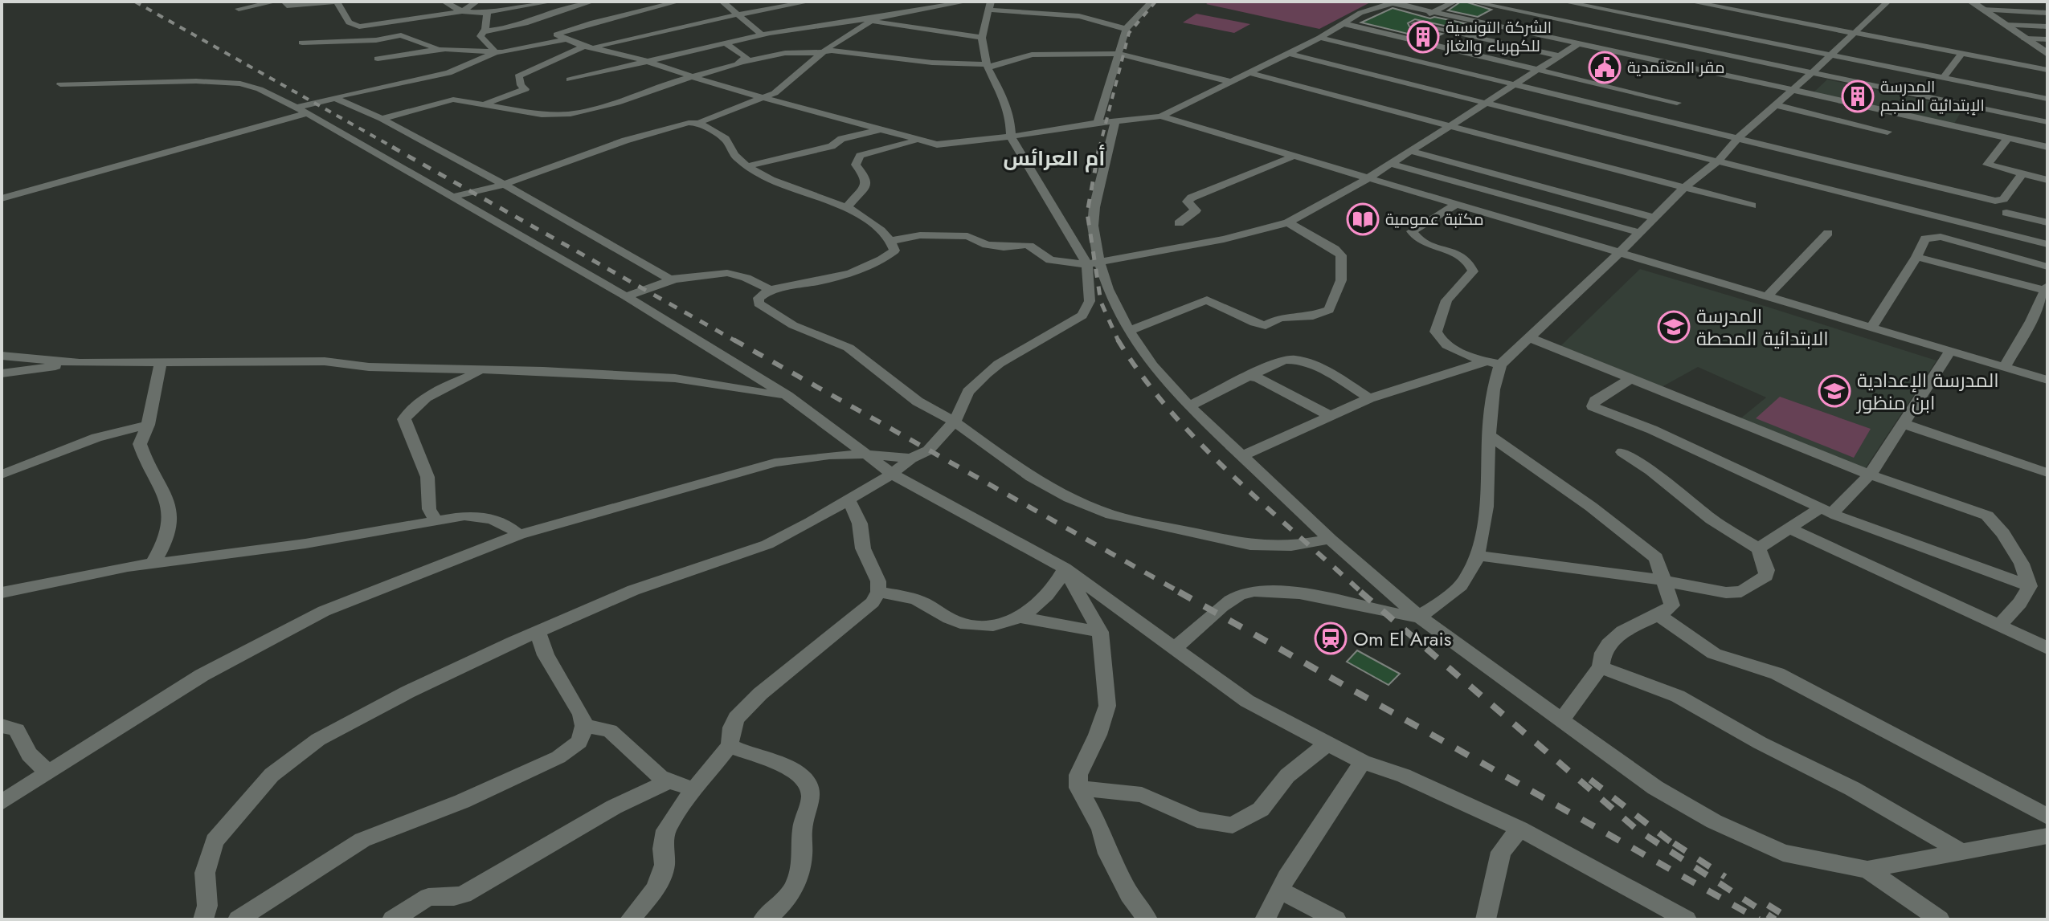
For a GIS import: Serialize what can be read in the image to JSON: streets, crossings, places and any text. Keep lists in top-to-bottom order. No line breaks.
{"districts":["أم العرائس"],"places":{"building":["الشركة التونسية للكهرباء والغاز","المدرسة الإبتدائية المنجم"],"public building":["مقر المعتمدية"],"library":["مكتبة عمومية"],"school or university":["المدرسة الابتدائية المحطة","المدرسة الإعدادية ابن منظور"],"station":["Om El Arais"]}}
